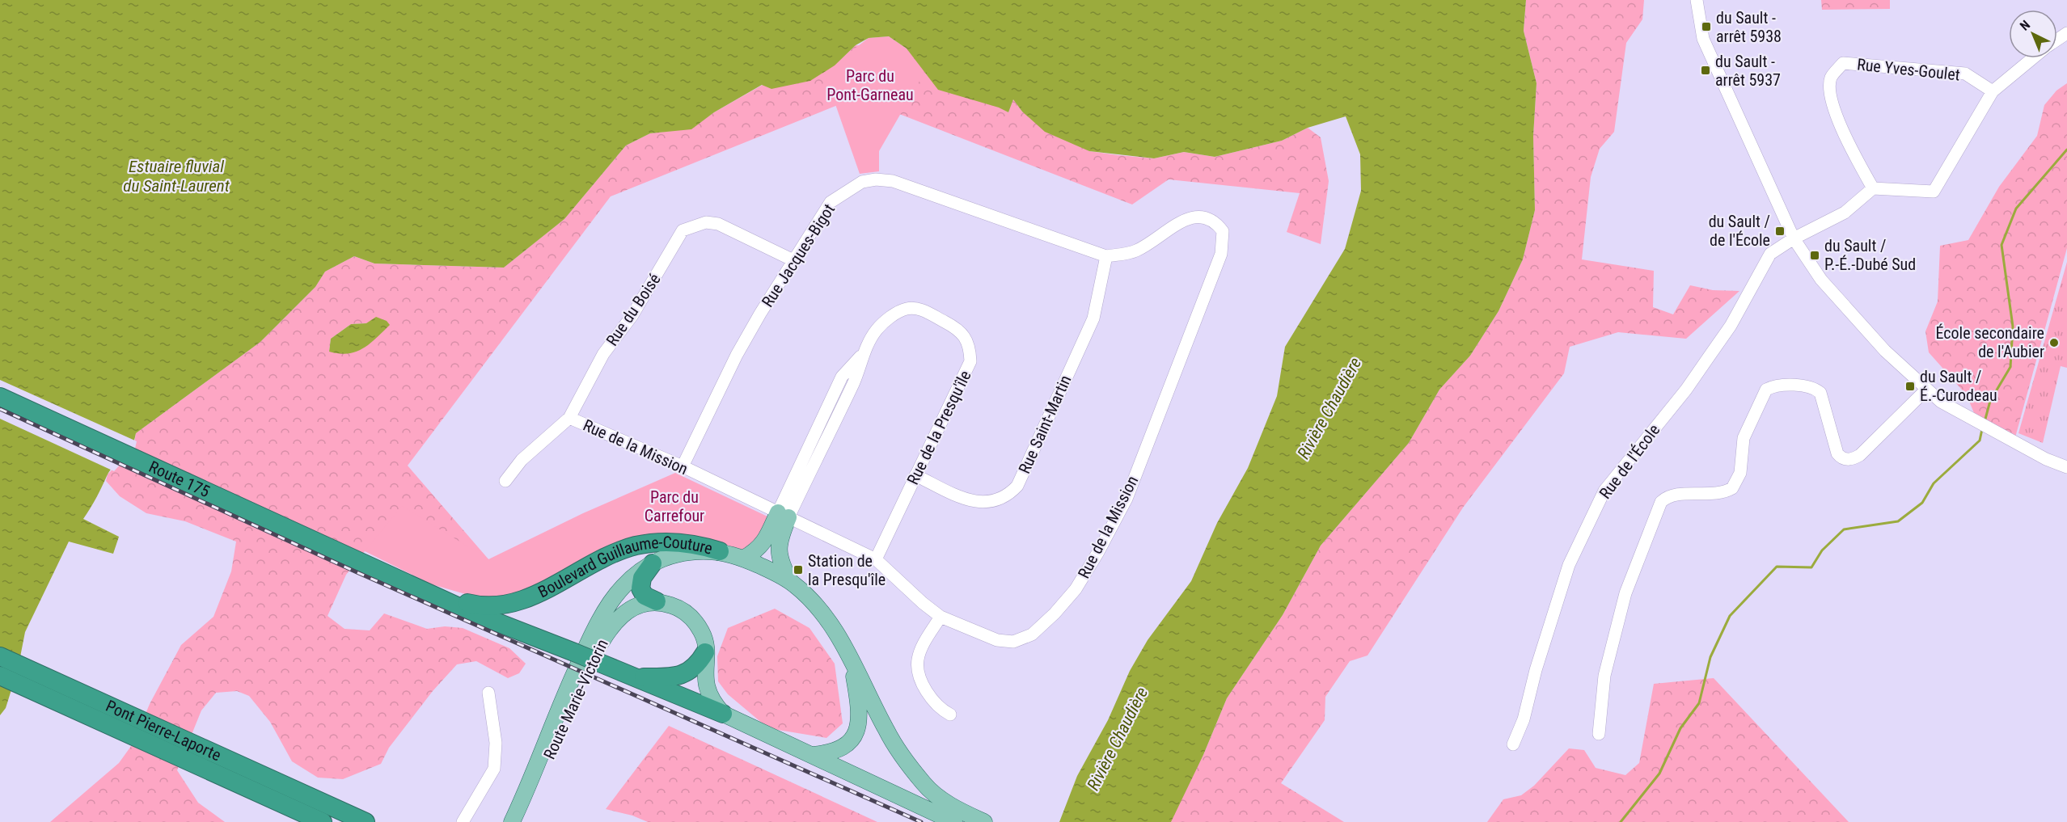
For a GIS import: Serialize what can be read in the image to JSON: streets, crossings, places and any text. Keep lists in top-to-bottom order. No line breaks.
{"streets":{"highway":["Route 175","Boulevard Guillaume-Couture","Pont Pierre-Laporte"],"main road":["Route Marie-Victorin"],"street":["Rue Yves-Goulet","Rue Jacques-Bigot","Rue du Boisé","Rue Saint-Martin","Rue de la Presqu'île","Rue de la Mission","Rue de l'École"]},"crossings":[["Rue Yves-Goulet","Rue de l'École"],["Rue Jacques-Bigot","Rue du Boisé"],["Rue Jacques-Bigot","Rue Saint-Martin"],["Rue Jacques-Bigot","Rue de la Mission"],["Rue du Boisé","Rue de la Mission"],["Rue Saint-Martin","Rue de la Presqu'île"],["Rue Saint-Martin","Rue de la Mission"],["Rue de la Presqu'île","Rue de la Mission"],["Route 175","Boulevard Guillaume-Couture"],["Boulevard Guillaume-Couture","Route Marie-Victorin"]],"water":["Estuaire fluvial du Saint-Laurent","Rivière Chaudière"],"parks":["Parc du Pont-Garneau","Parc du Carrefour"],"places":{"transit":["du Sault - arrêt 5938","du Sault - arrêt 5937","du Sault / de l'École","du Sault / P.-É.-Dubé Sud","du Sault / É.-Curodeau","Station de la Presqu'île"],"other":["École secondaire de l'Aubier"]},"north":"top left"}
